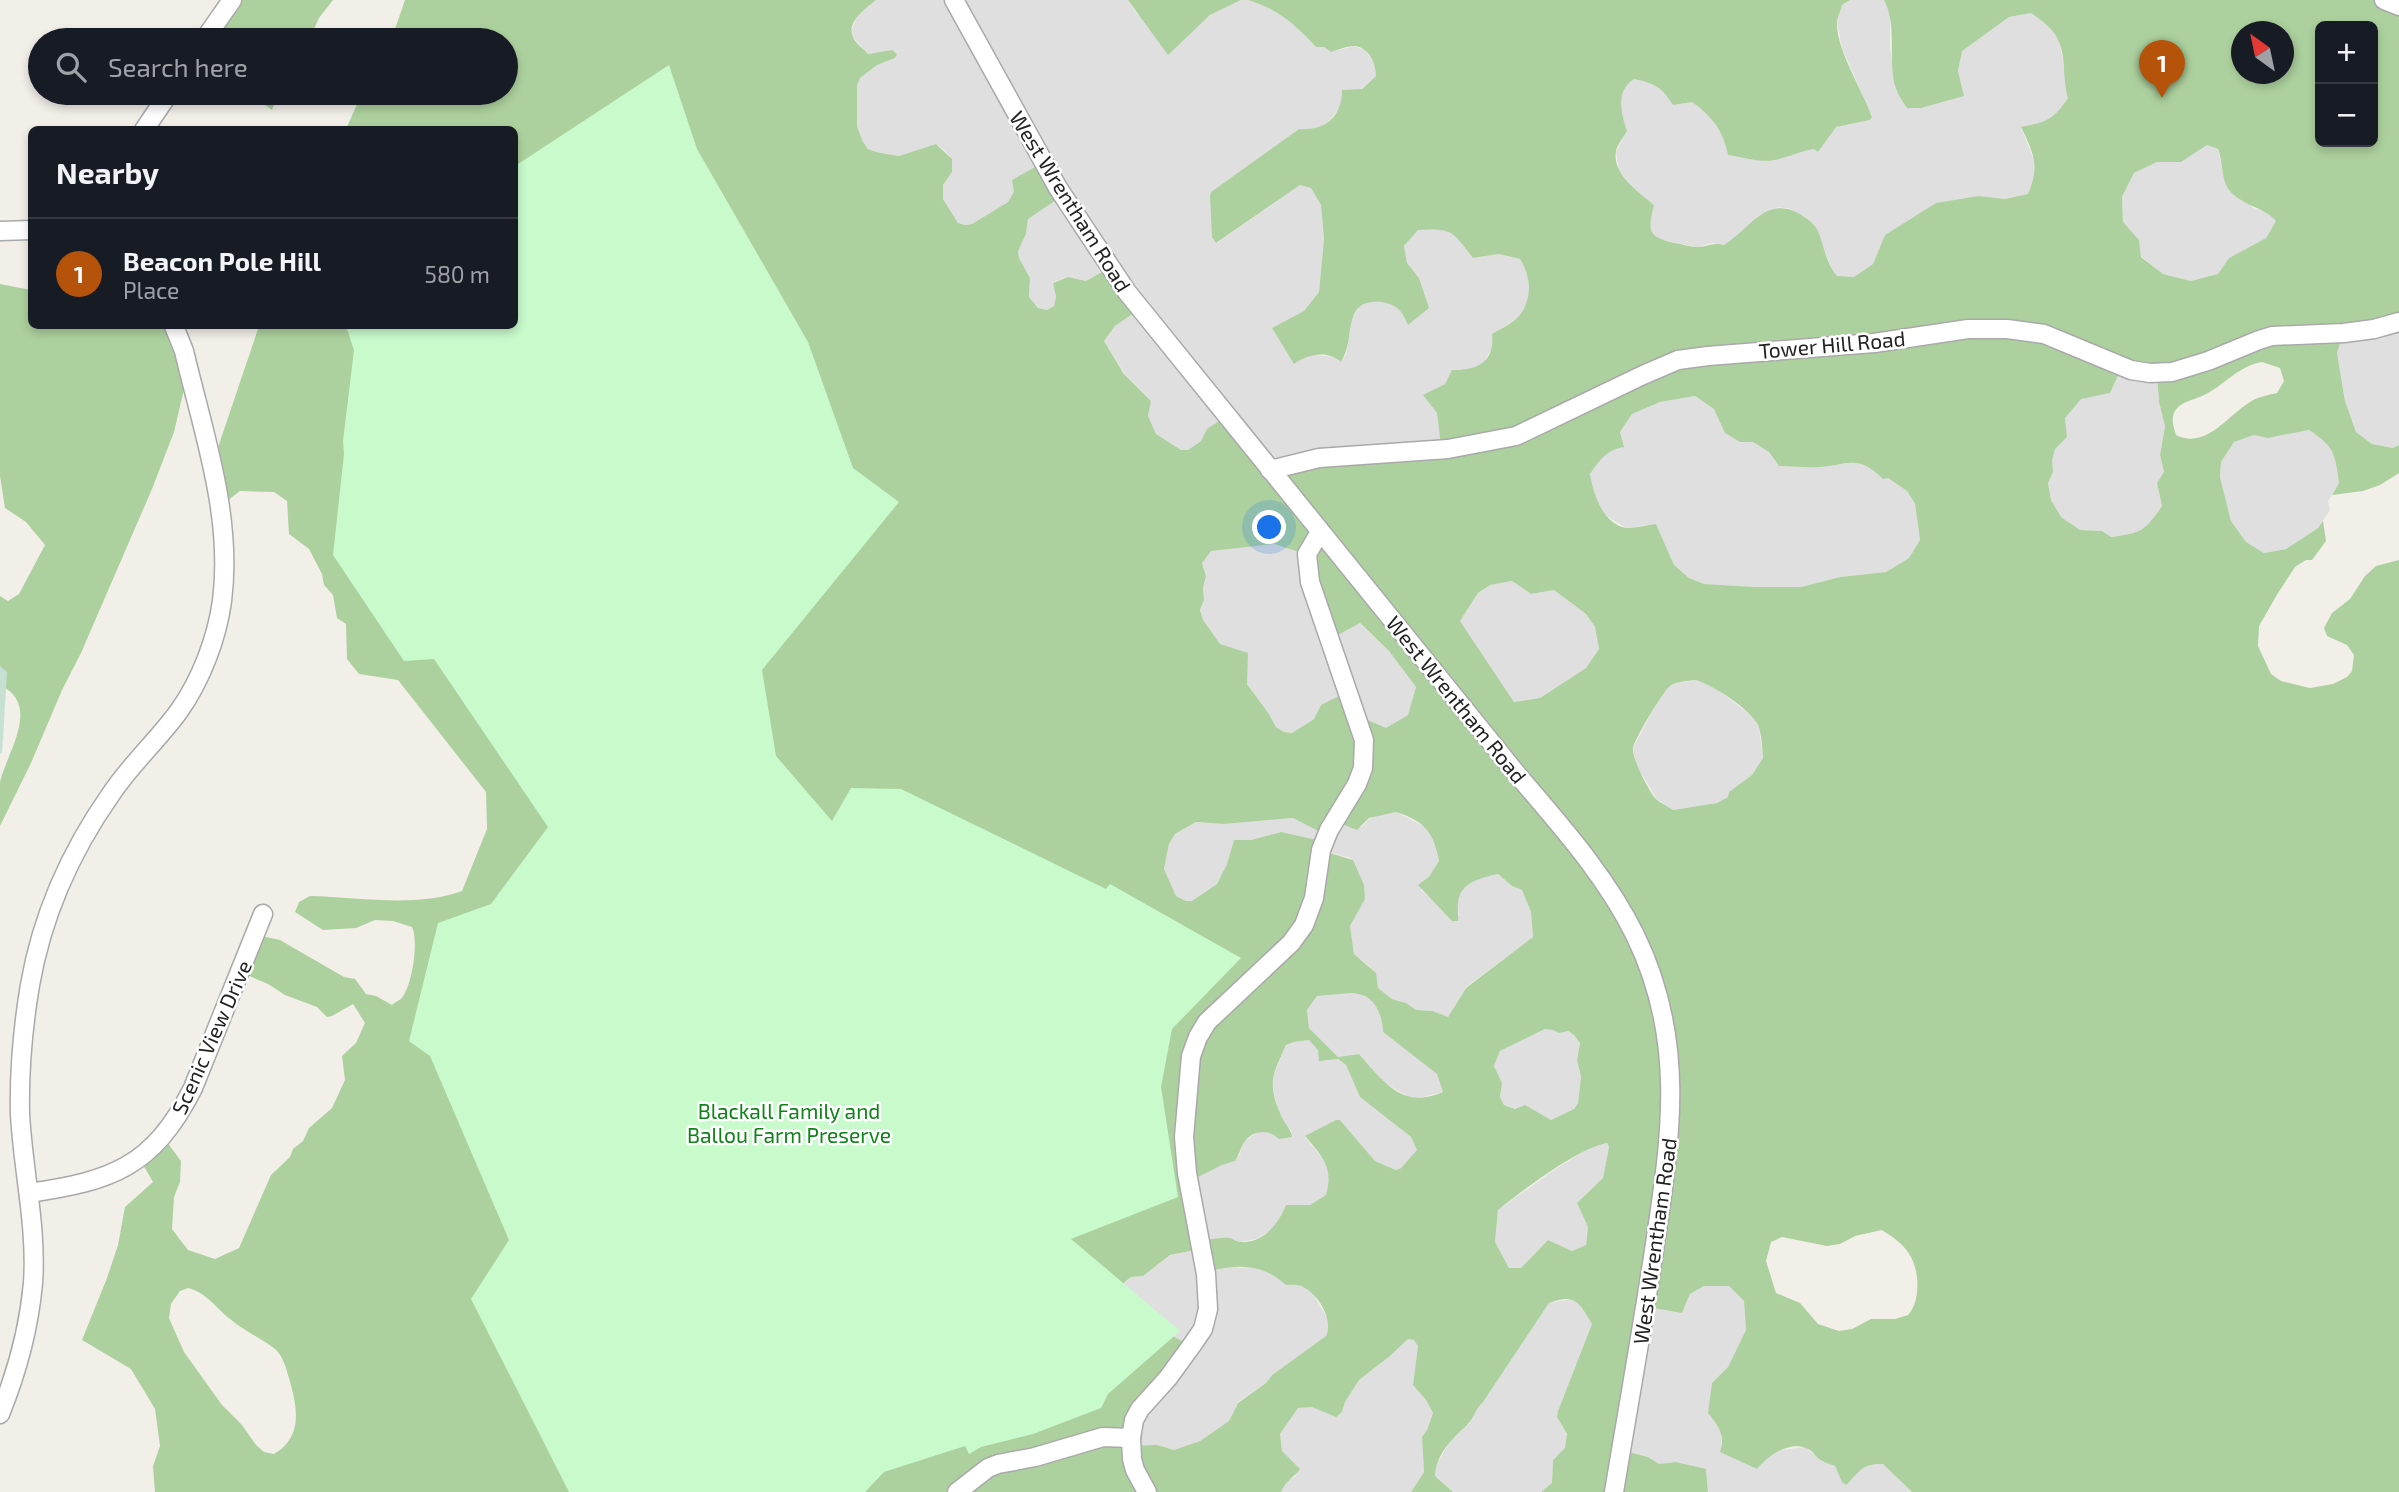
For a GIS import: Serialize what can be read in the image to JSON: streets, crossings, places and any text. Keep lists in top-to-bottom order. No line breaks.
{"streets":{"street":["West Wrentham Road","Tower Hill Road","Scenic View Drive"]},"crossings":[["West Wrentham Road","Tower Hill Road"]],"parks":["Blackall Family and Ballou Farm Preserve"],"north":"top left","page":{"map_buttons":["+","−"],"search":"Search here","pins":"1","heading":"Nearby","list":[{"mark":"1","name":"Beacon Pole Hill","note":"Place","value":"580 m"}]}}
